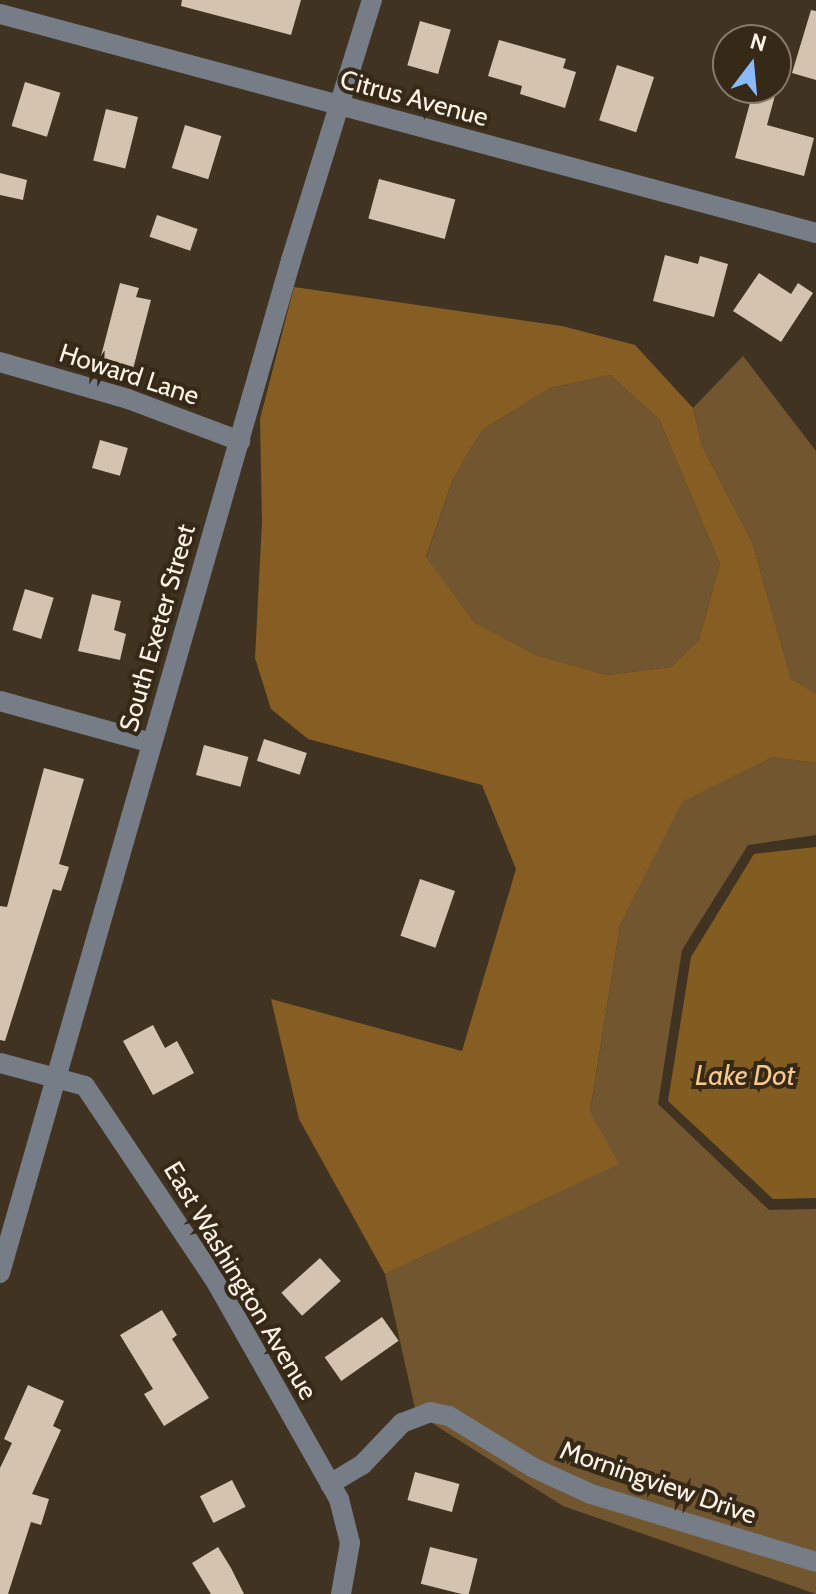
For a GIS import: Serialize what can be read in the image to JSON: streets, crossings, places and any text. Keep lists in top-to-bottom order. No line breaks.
{"streets":{"street":["Citrus Avenue","Howard Lane","South Exeter Street","East Washington Avenue","Morningview Drive"]},"crossings":[["Citrus Avenue","South Exeter Street"],["Howard Lane","South Exeter Street"],["South Exeter Street","East Washington Avenue"],["East Washington Avenue","Morningview Drive"]],"water":["Lake Dot"],"north":"top"}
